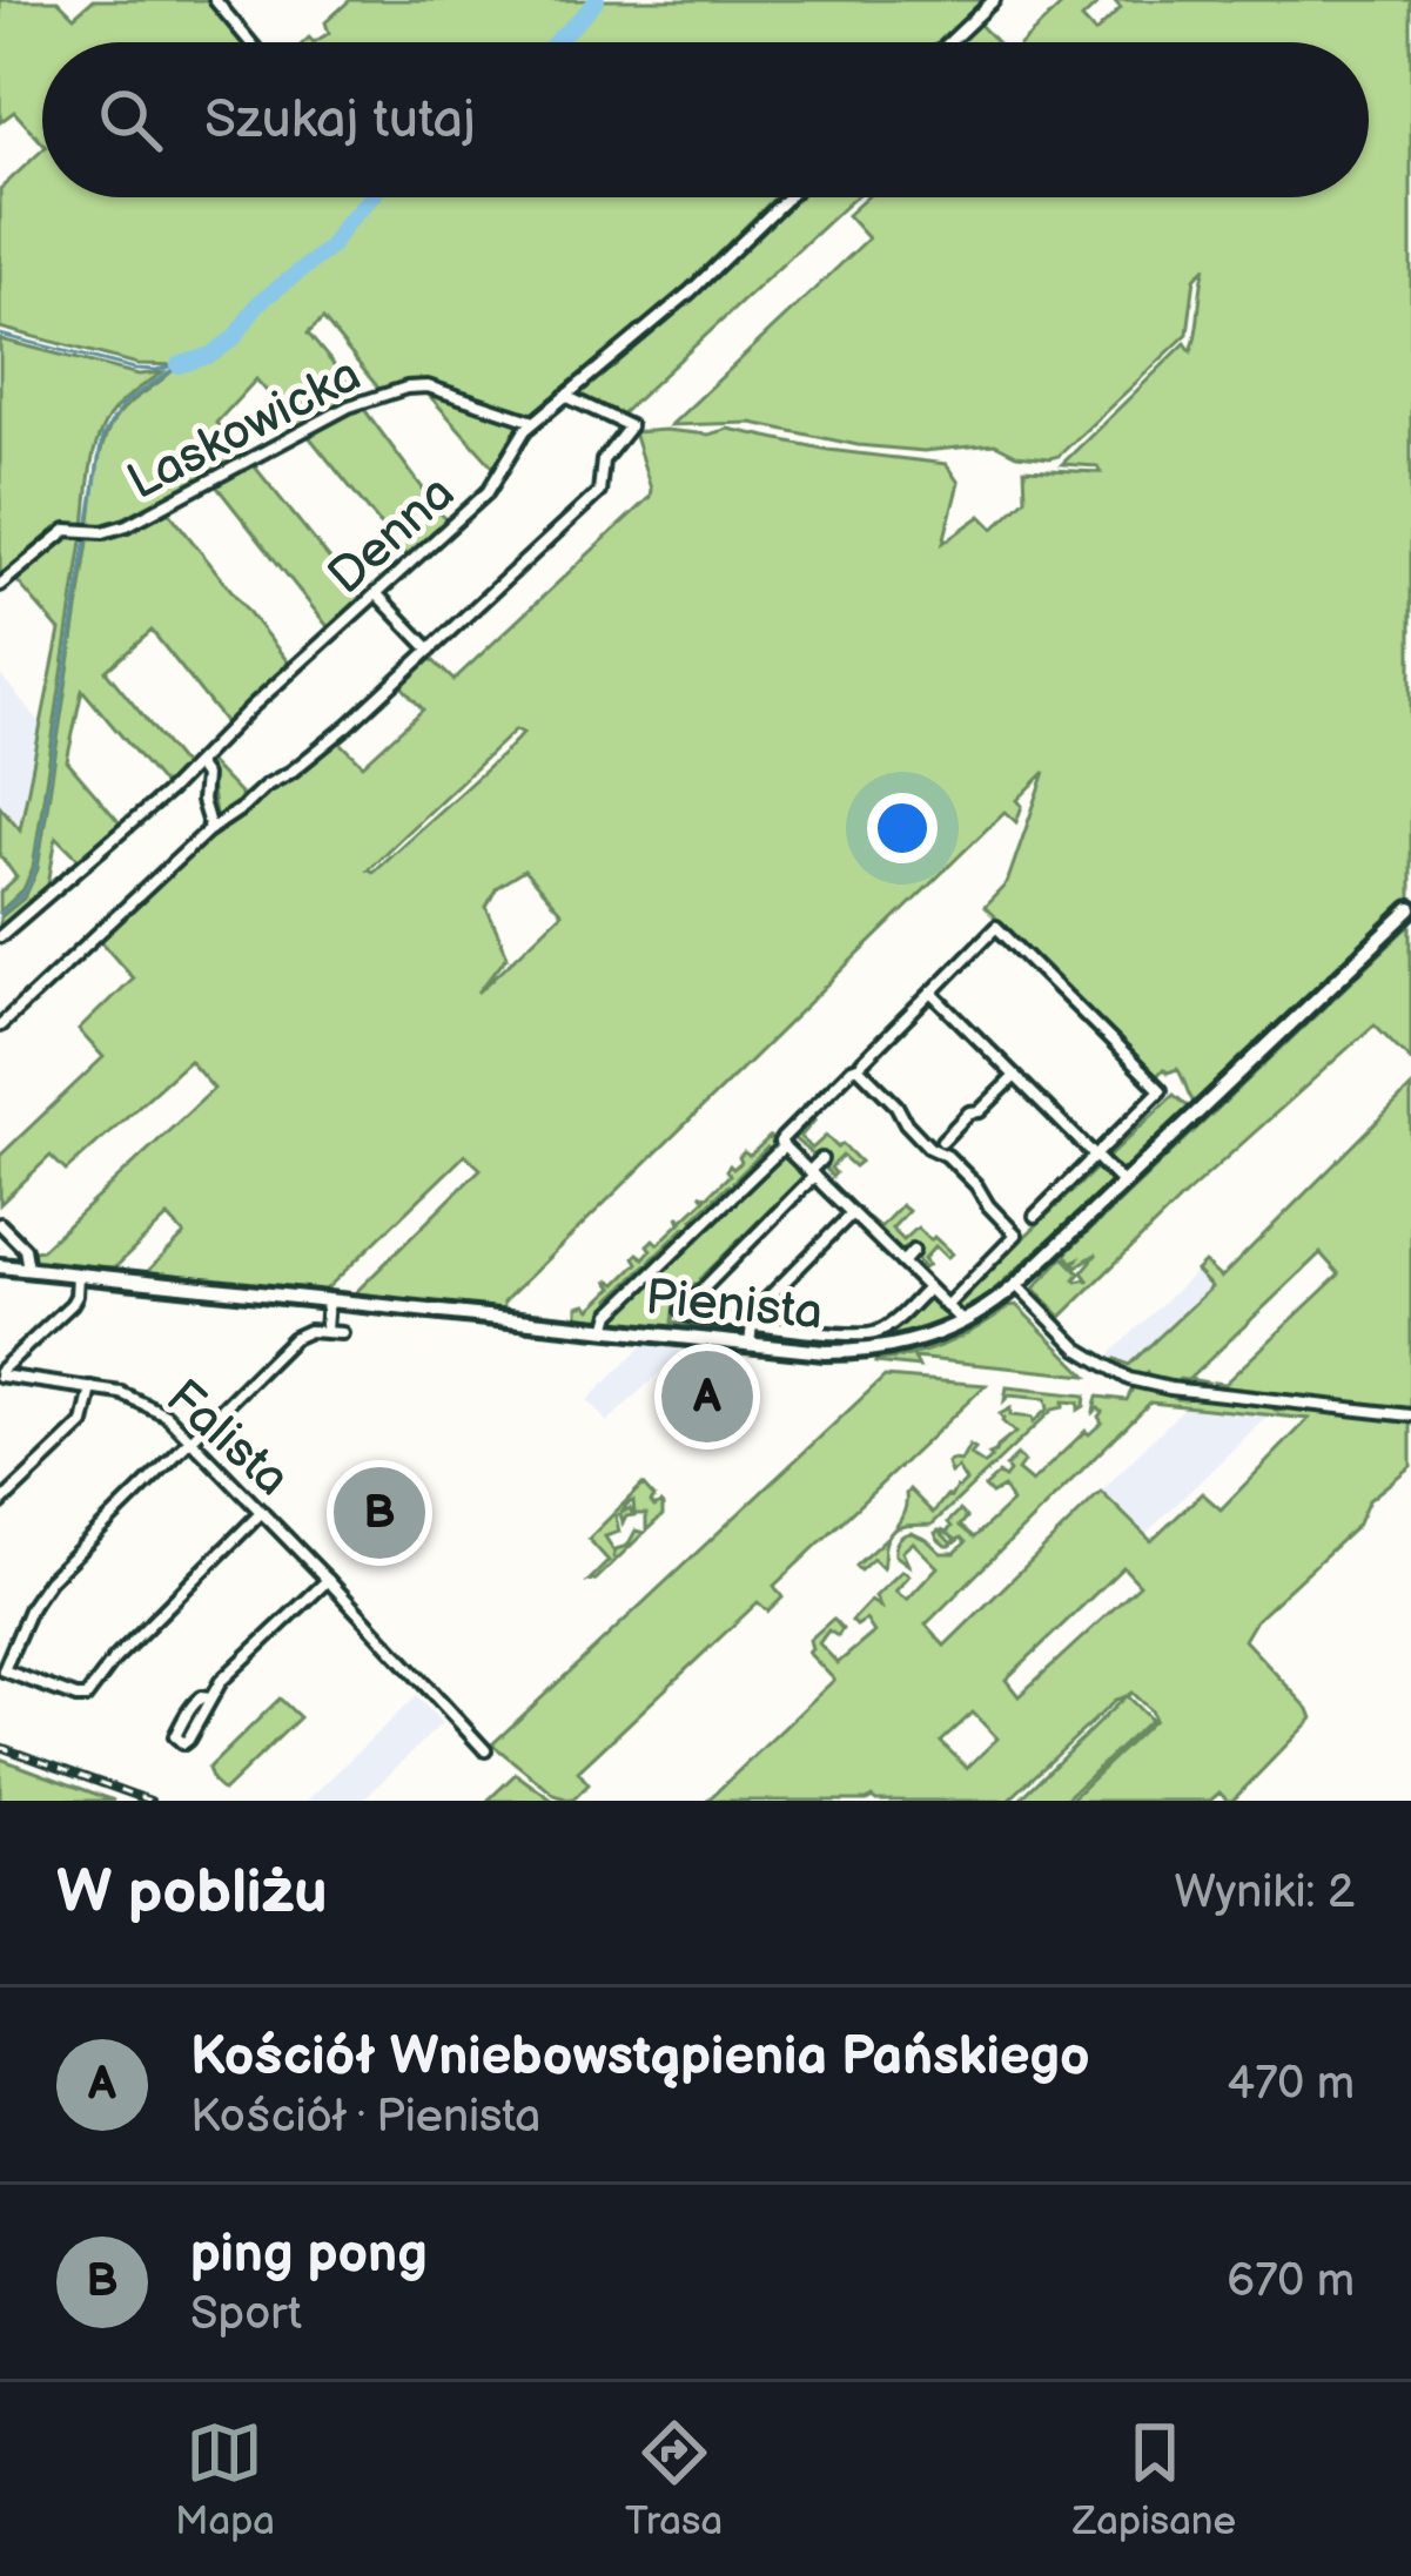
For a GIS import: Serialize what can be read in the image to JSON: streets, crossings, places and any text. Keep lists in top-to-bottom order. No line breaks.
{"streets":{"street":["Laskowicka","Denna","Pienista","Falista"]},"crossings":[["Laskowicka","Denna"]],"page":{"search":"Szukaj tutaj","pins":["A","B"],"heading":["W pobliżu","Wyniki: 2"],"list":[{"mark":"A","name":"Kościół Wniebowstąpienia Pańskiego","note":"Kościół · Pienista","value":"470 m"},{"mark":"B","name":"ping pong","note":"Sport","value":"670 m"}],"nav":["Mapa","Trasa","Zapisane"]}}
